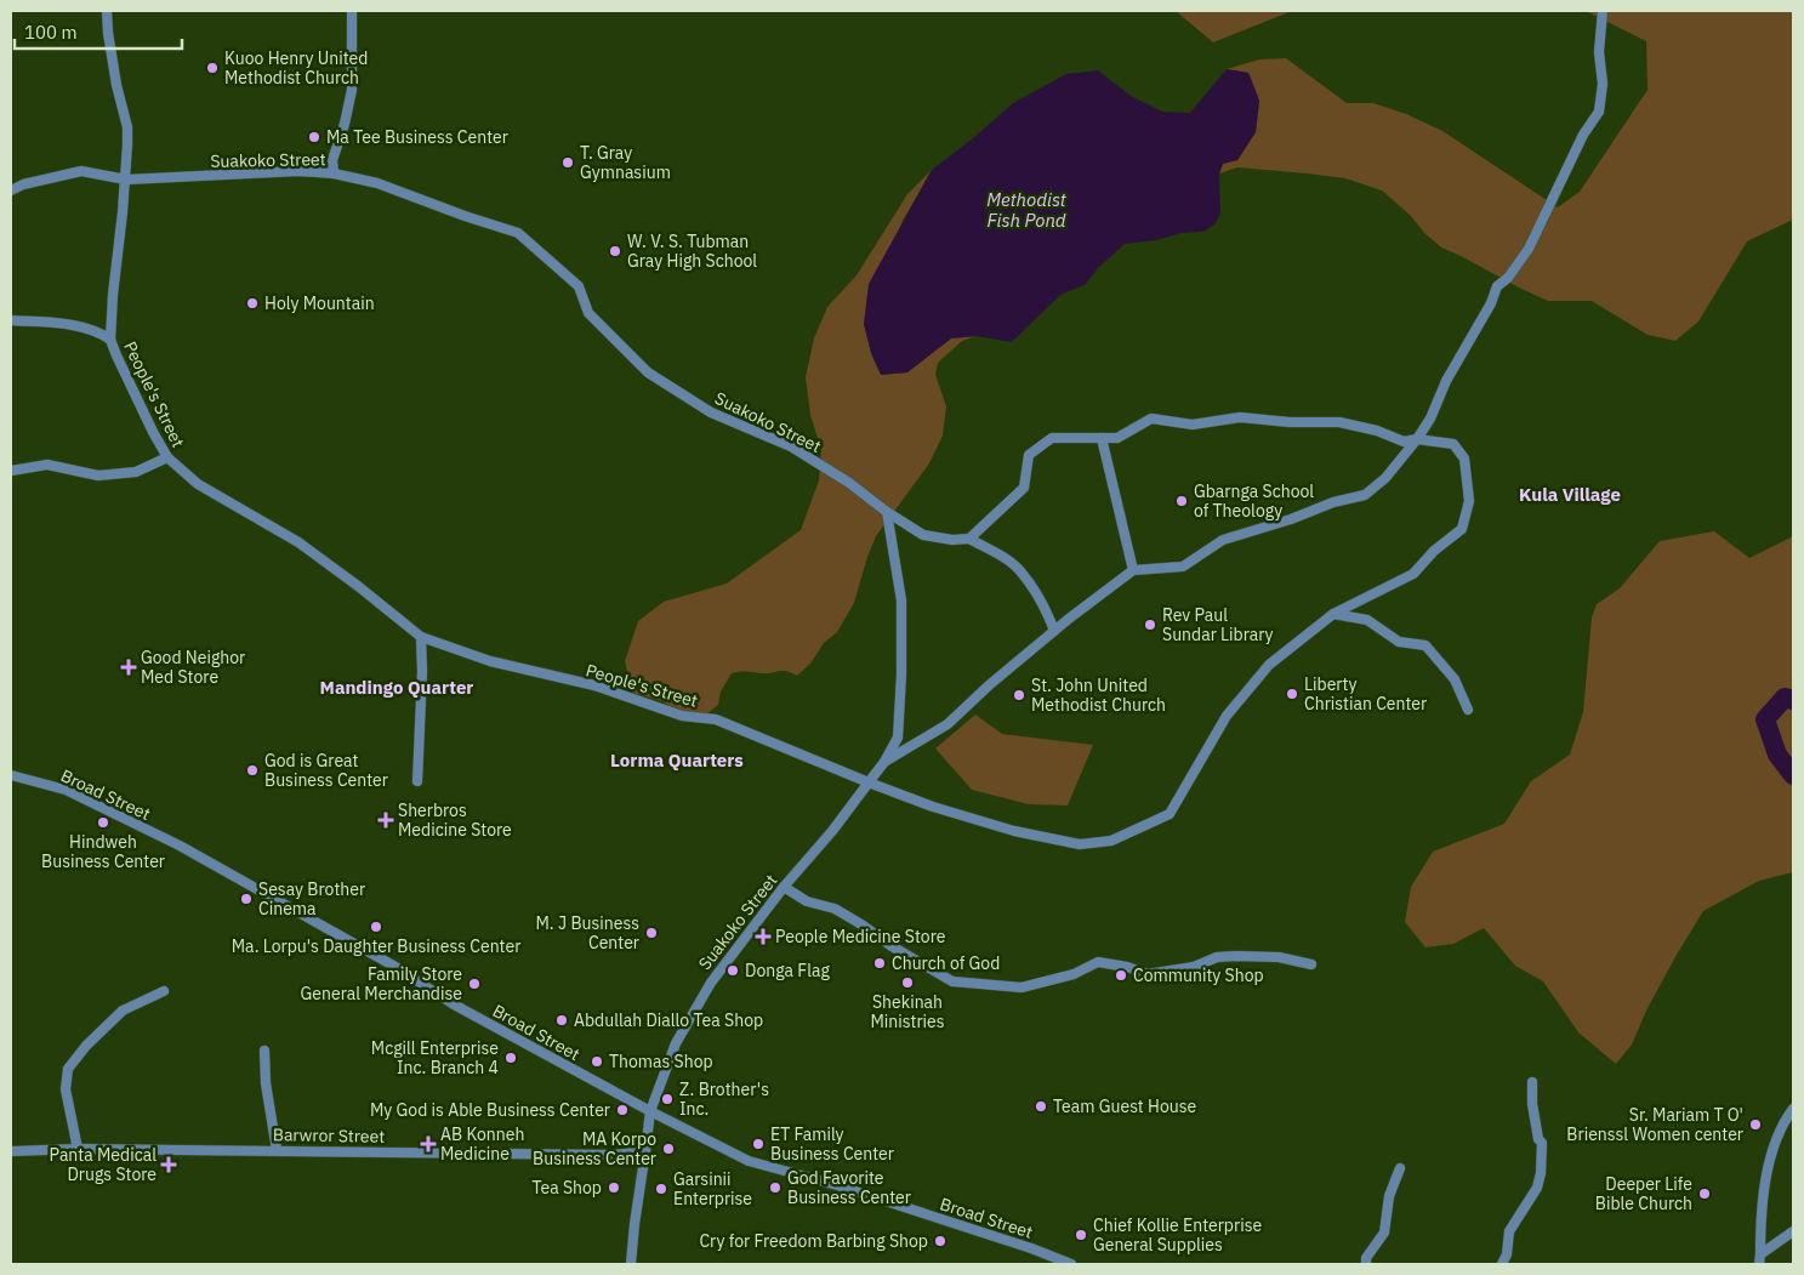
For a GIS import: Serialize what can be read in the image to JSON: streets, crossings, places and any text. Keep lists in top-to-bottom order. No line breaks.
{"streets":{"street":["Suakoko Street","People's Street","Broad Street","Barwror Street"]},"crossings":[["Suakoko Street","People's Street"],["Suakoko Street","Broad Street"],["Suakoko Street","Barwror Street"]],"districts":["Kula Village","Mandingo Quarter","Lorma Quarters"],"water":["Methodist Fish Pond"],"places":{"other":["Kuoo Henry United Methodist Church","Ma Tee Business Center","T. Gray Gymnasium","W. V. S. Tubman Gray High School","Holy Mountain","Gbarnga School of Theology","Rev Paul Sundar Library","Liberty Christian Center","St. John United Methodist Church","God is Great Business Center","Hindweh Business Center","Sesay Brother Cinema","Ma. Lorpu's Daughter Business Center","M. J Business Center","Church of God","Donga Flag","Community Shop","Shekinah Ministries","Family Store General Merchandise","Abdullah Diallo Tea Shop","Mcgill Enterprise Inc. Branch 4","Thomas Shop","Z. Brother's Inc.","Team Guest House","My God is Able Business Center","Sr. Mariam T O' Brienssl Women center","ET Family Business Center","MA Korpo Business Center","Tea Shop","God Favorite Business Center","Garsinii Enterprise","Deeper Life Bible Church","Chief Kollie Enterprise General Supplies","Cry for Freedom Barbing Shop"],"health":["Good Neighor Med Store","Sherbros Medicine Store","People Medicine Store","AB Konneh Medicine","Panta Medical Drugs Store"]},"scale_bar":"100 m"}
